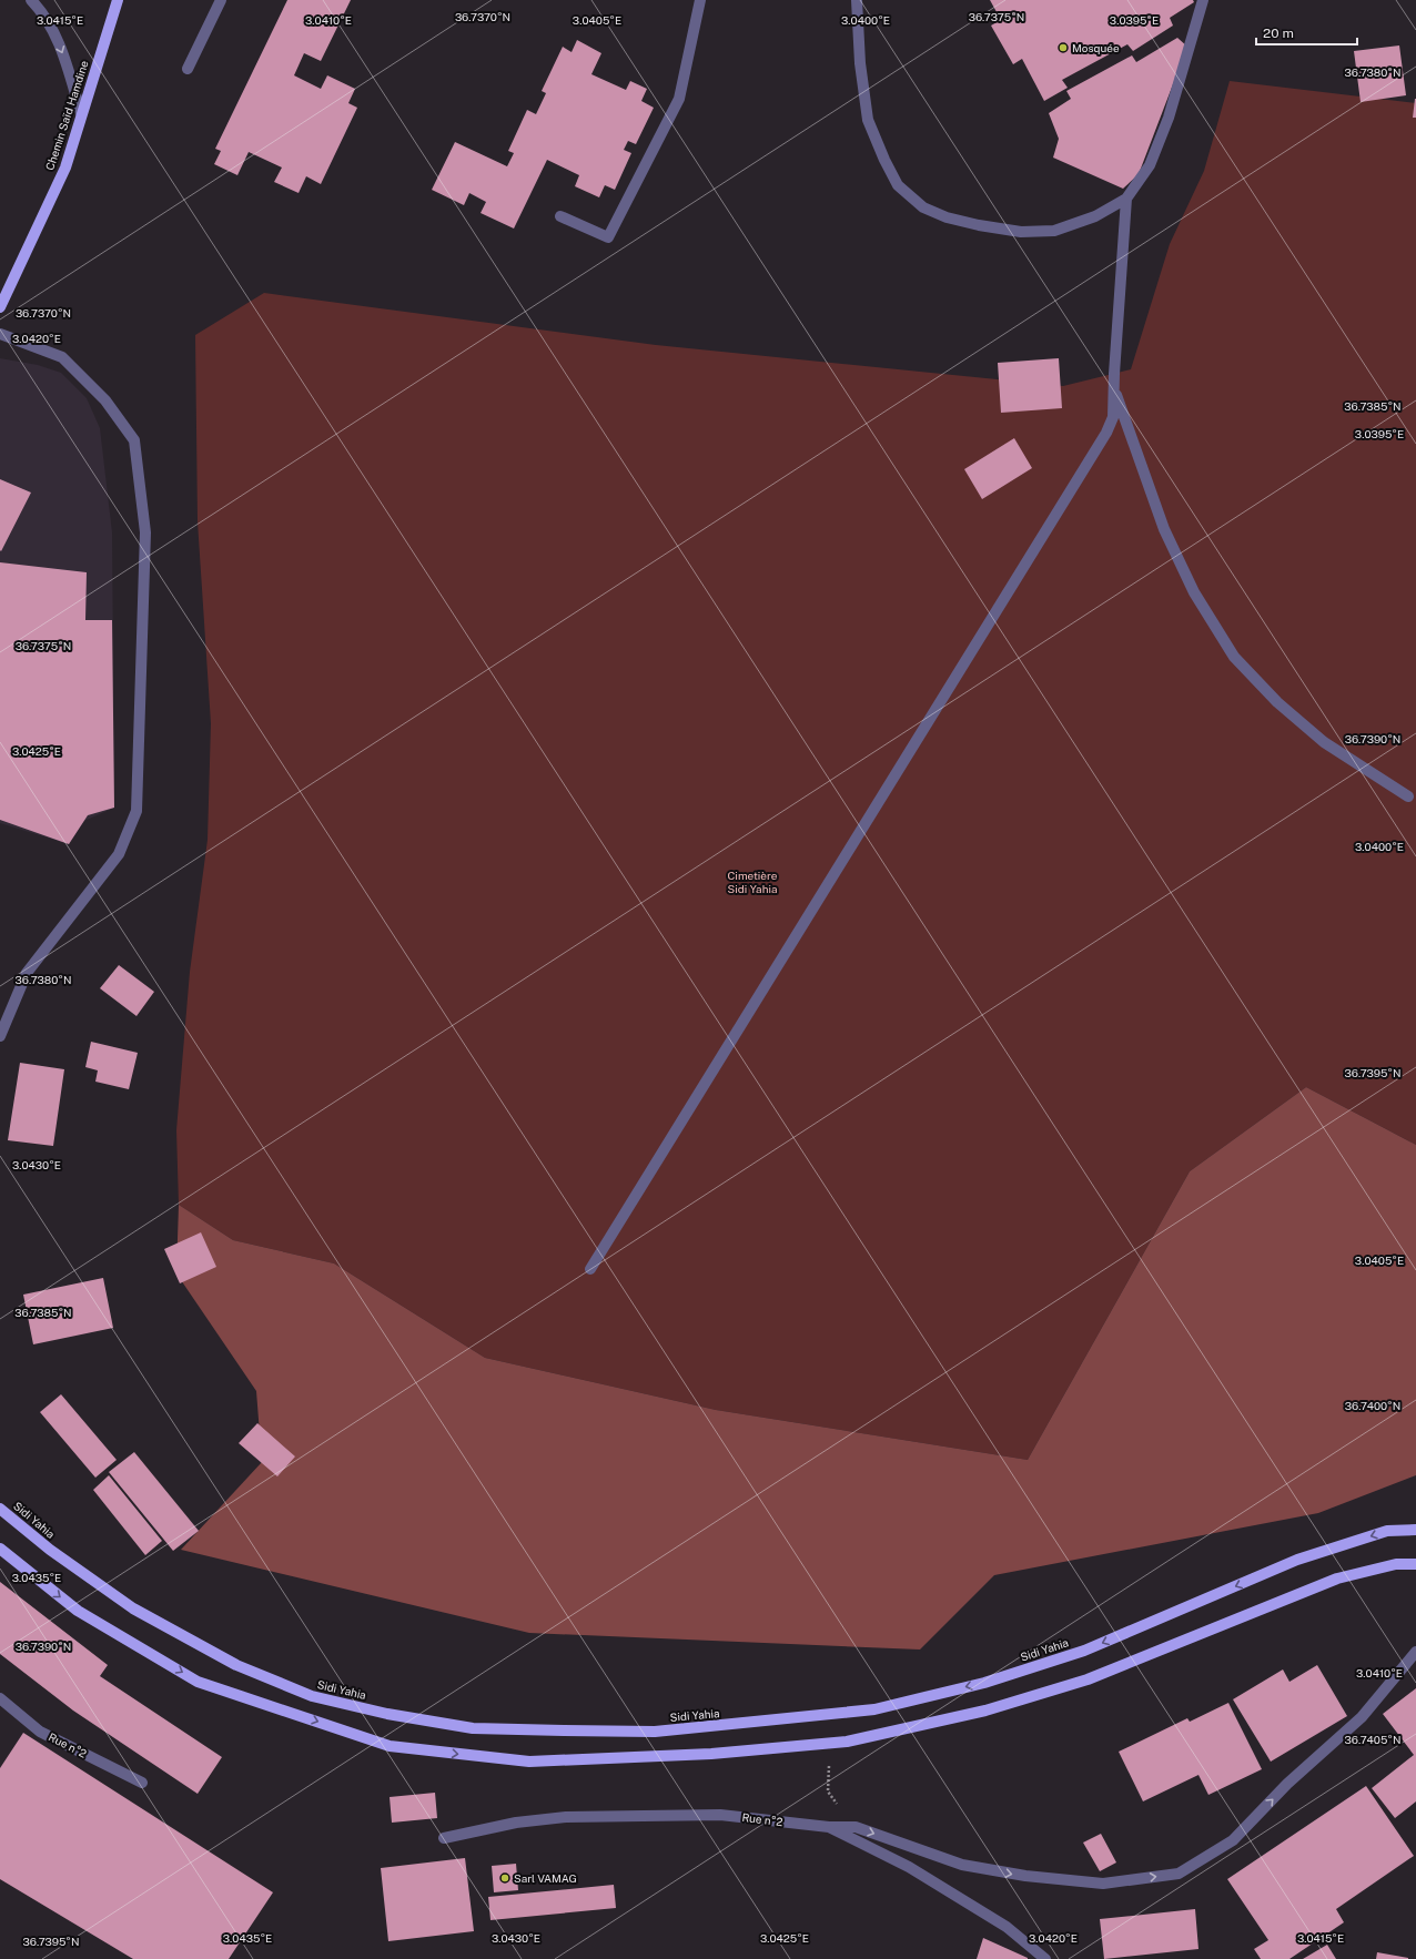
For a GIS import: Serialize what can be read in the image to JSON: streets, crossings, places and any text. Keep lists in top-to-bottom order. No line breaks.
{"streets":{"main road":["Chemin Saïd Hamdine","Sidi Yahia"],"street":["Rue n°2"]},"parks":["Cimetière Sidi Yahia"],"places":["Mosquée","Sarl VAMAG"],"scale_bar":"20 m","coordinates":["36.7370°N","36.7375°N","3.0415°E","3.0410°E","3.0400°E","3.0395°E","3.0405°E","36.7380°N","3.0420°E","36.7385°N","36.7390°N","3.0425°E","36.7395°N","3.0430°E","36.7400°N","3.0435°E","36.7405°N"]}
